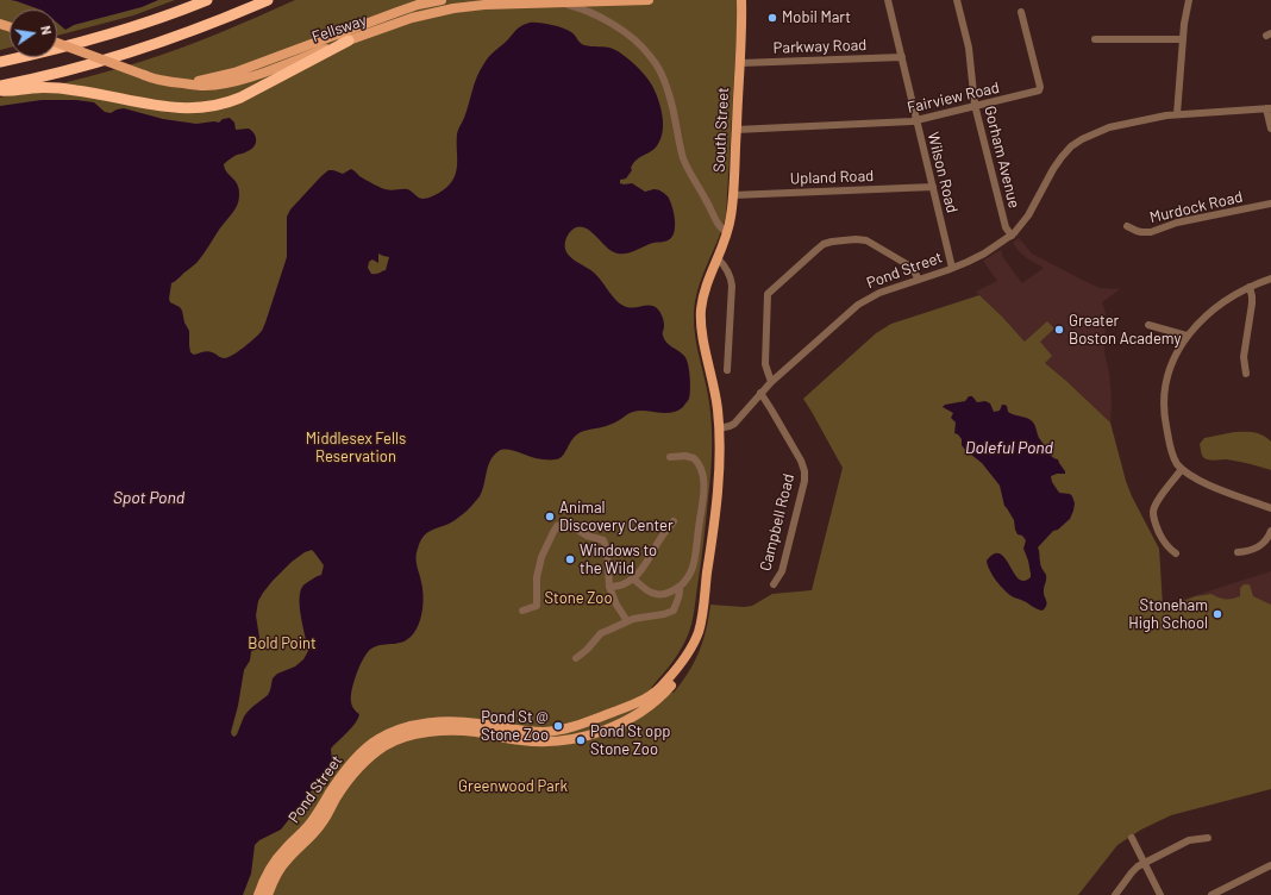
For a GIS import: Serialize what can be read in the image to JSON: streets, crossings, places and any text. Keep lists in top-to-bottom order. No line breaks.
{"streets":{"main road":["Fellsway","South Street","Pond Street"],"street":["Parkway Road","Fairview Road","Gorham Avenue","Wilson Road","Upland Road","Murdock Road","Campbell Road"]},"crossings":[["Parkway Road","South Street"],["Parkway Road","Wilson Road"],["Fairview Road","South Street"],["Fairview Road","Gorham Avenue"],["Fairview Road","Wilson Road"],["South Street","Upland Road"],["South Street","Pond Street"],["Gorham Avenue","Pond Street"],["Wilson Road","Upland Road"],["Wilson Road","Pond Street"],["Pond Street","Campbell Road"]],"water":["Doleful Pond","Spot Pond"],"parks":["Middlesex Fells Reservation","Stone Zoo","Bold Point","Greenwood Park"],"places":["Mobil Mart","Greater Boston Academy","Animal Discovery Center","Windows to the Wild","Stoneham High School","Pond St @ Stone Zoo","Pond St opp Stone Zoo"],"north":"right"}
